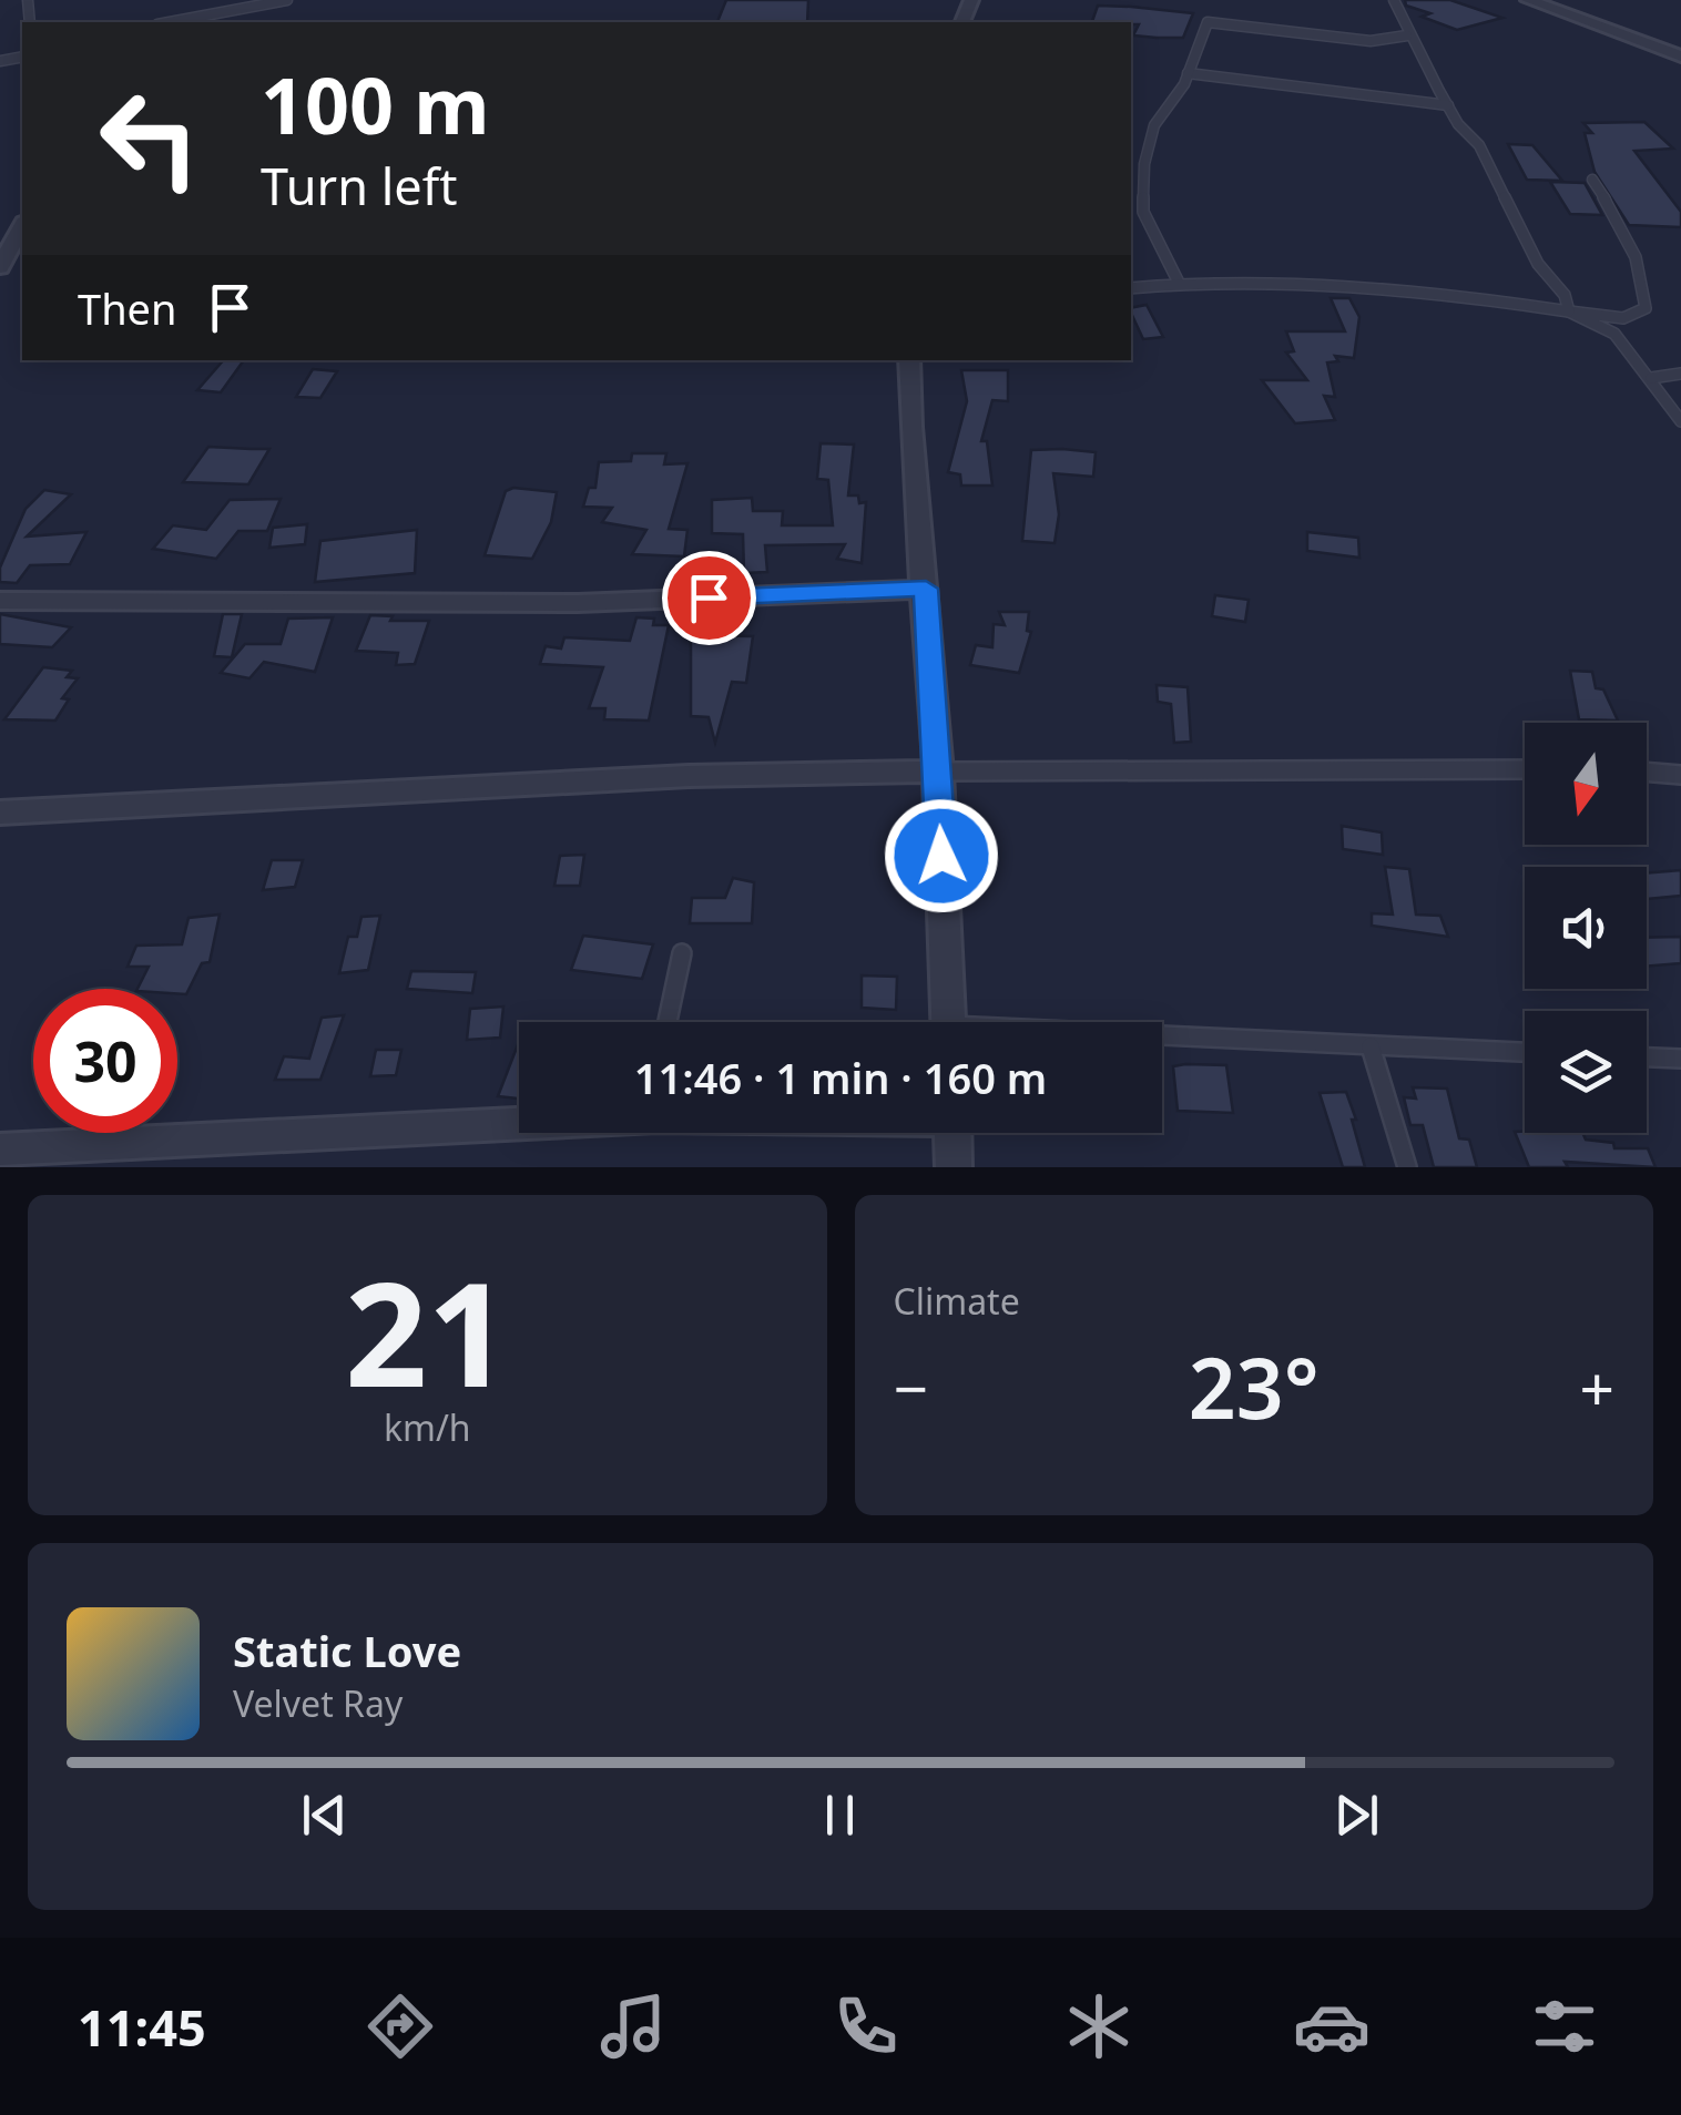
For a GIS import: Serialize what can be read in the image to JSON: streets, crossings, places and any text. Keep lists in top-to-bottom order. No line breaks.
{"north":"bottom","page":{"turn":["100 m","Turn left"],"then":"Then","limit":"30","trip":"11:46 · 1 min · 160 m","tile":[["21","km/h"],"Climate"],"heat":["−","23°","+"],"song":["Static Love","Velvet Ray"],"tabs":"11:45"}}
